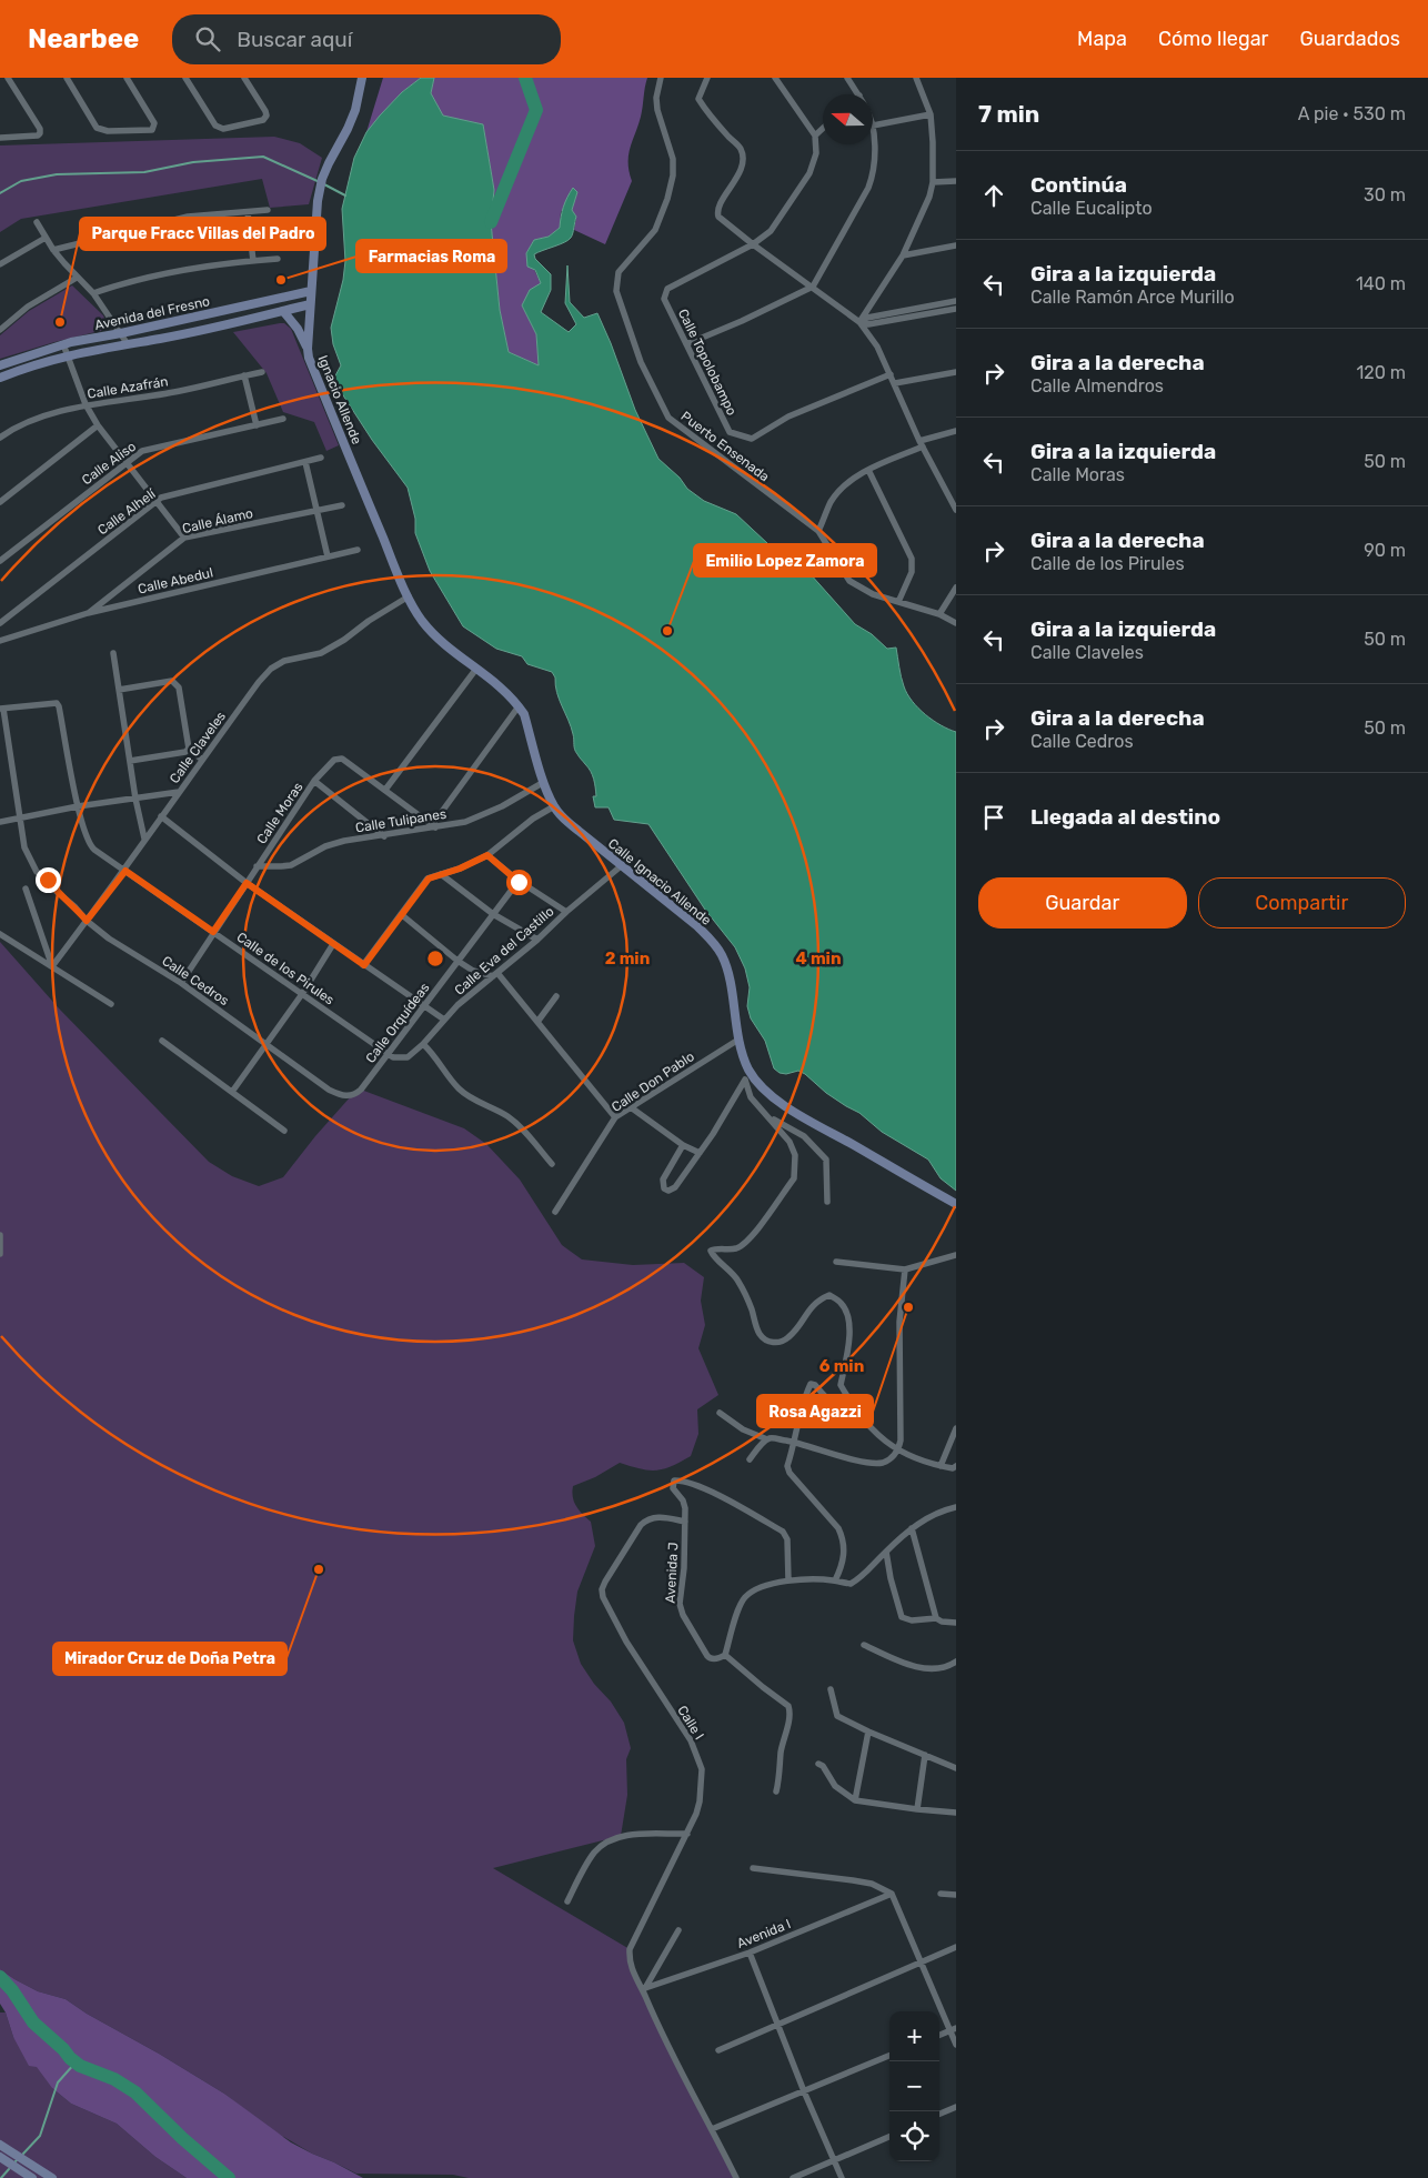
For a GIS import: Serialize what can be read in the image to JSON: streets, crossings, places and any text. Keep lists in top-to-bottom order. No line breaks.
{"streets":{"street":["Avenida del Fresno","Calle Topolobampo","Calle Azafrán","Ignacio Allende","Puerto Ensenada","Calle Aliso","Calle Alhelí","Calle Álamo","Calle Abedul","Calle Claveles","Calle Moras","Calle Tulipanes","Calle Ignacio Allende","Calle Eva del Castillo","Calle de los Pirules","Calle Cedros","Calle Orquídeas","Calle Don Pablo","Avenida J","Calle I","Avenida I"]},"crossings":[["Avenida del Fresno","Ignacio Allende"],["Ignacio Allende","Calle Ignacio Allende"],["Calle Álamo","Calle Abedul"],["Calle Claveles","Calle Ignacio Allende"],["Calle Claveles","Calle de los Pirules"],["Calle Claveles","Calle Cedros"],["Calle Moras","Calle Tulipanes"],["Calle Moras","Calle de los Pirules"],["Calle Moras","Calle Cedros"],["Calle Tulipanes","Calle Ignacio Allende"],["Calle Ignacio Allende","Calle Eva del Castillo"],["Calle Ignacio Allende","Calle Don Pablo"],["Calle Eva del Castillo","Calle de los Pirules"],["Calle de los Pirules","Calle Cedros"],["Calle de los Pirules","Calle Orquídeas"],["Calle Cedros","Calle Orquídeas"],["Avenida J","Calle I"],["Calle I","Avenida I"]],"places":["Farmacias Roma","Parque Fracc Villas del Padro","Emilio Lopez Zamora","Rosa Agazzi","Mirador Cruz de Doña Petra"],"north":"left","page":{"header":"Nearbee","search":"Buscar aquí","nav":["Mapa","Cómo llegar","Guardados"],"heading":["7 min","A pie · 530 m"],"list":[["Continúa","Calle Eucalipto","30 m"],["Gira a la izquierda","Calle Ramón Arce Murillo","140 m"],["Gira a la derecha","Calle Almendros","120 m"],["Gira a la izquierda","Calle Moras","50 m"],["Gira a la derecha","Calle de los Pirules","90 m"],["Gira a la izquierda","Calle Claveles","50 m"],["Gira a la derecha","Calle Cedros","50 m"],"Llegada al destino"],"buttons":["Guardar","Compartir"],"map_buttons":["+","−"]},"rings":["2 min","4 min","6 min"]}
